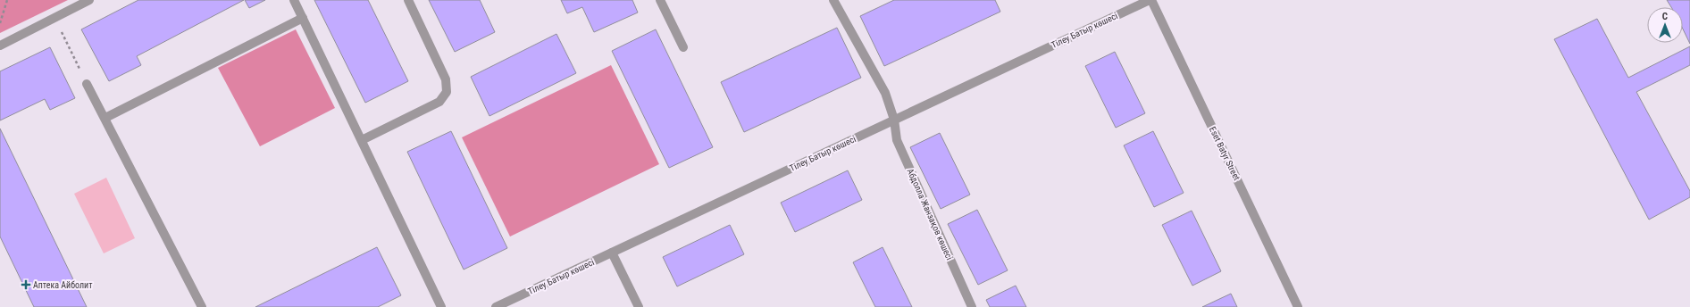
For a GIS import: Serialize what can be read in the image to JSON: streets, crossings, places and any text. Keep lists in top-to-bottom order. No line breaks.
{"streets":{"street":["Тілеу Батыр көшесі","Eset Batyr Street","Абдолла Жанзақов көшесі"]},"crossings":[["Тілеу Батыр көшесі","Eset Batyr Street"],["Тілеу Батыр көшесі","Абдолла Жанзақов көшесі"]],"places":{"health":["Аптека Айболит"]},"north":"top"}
